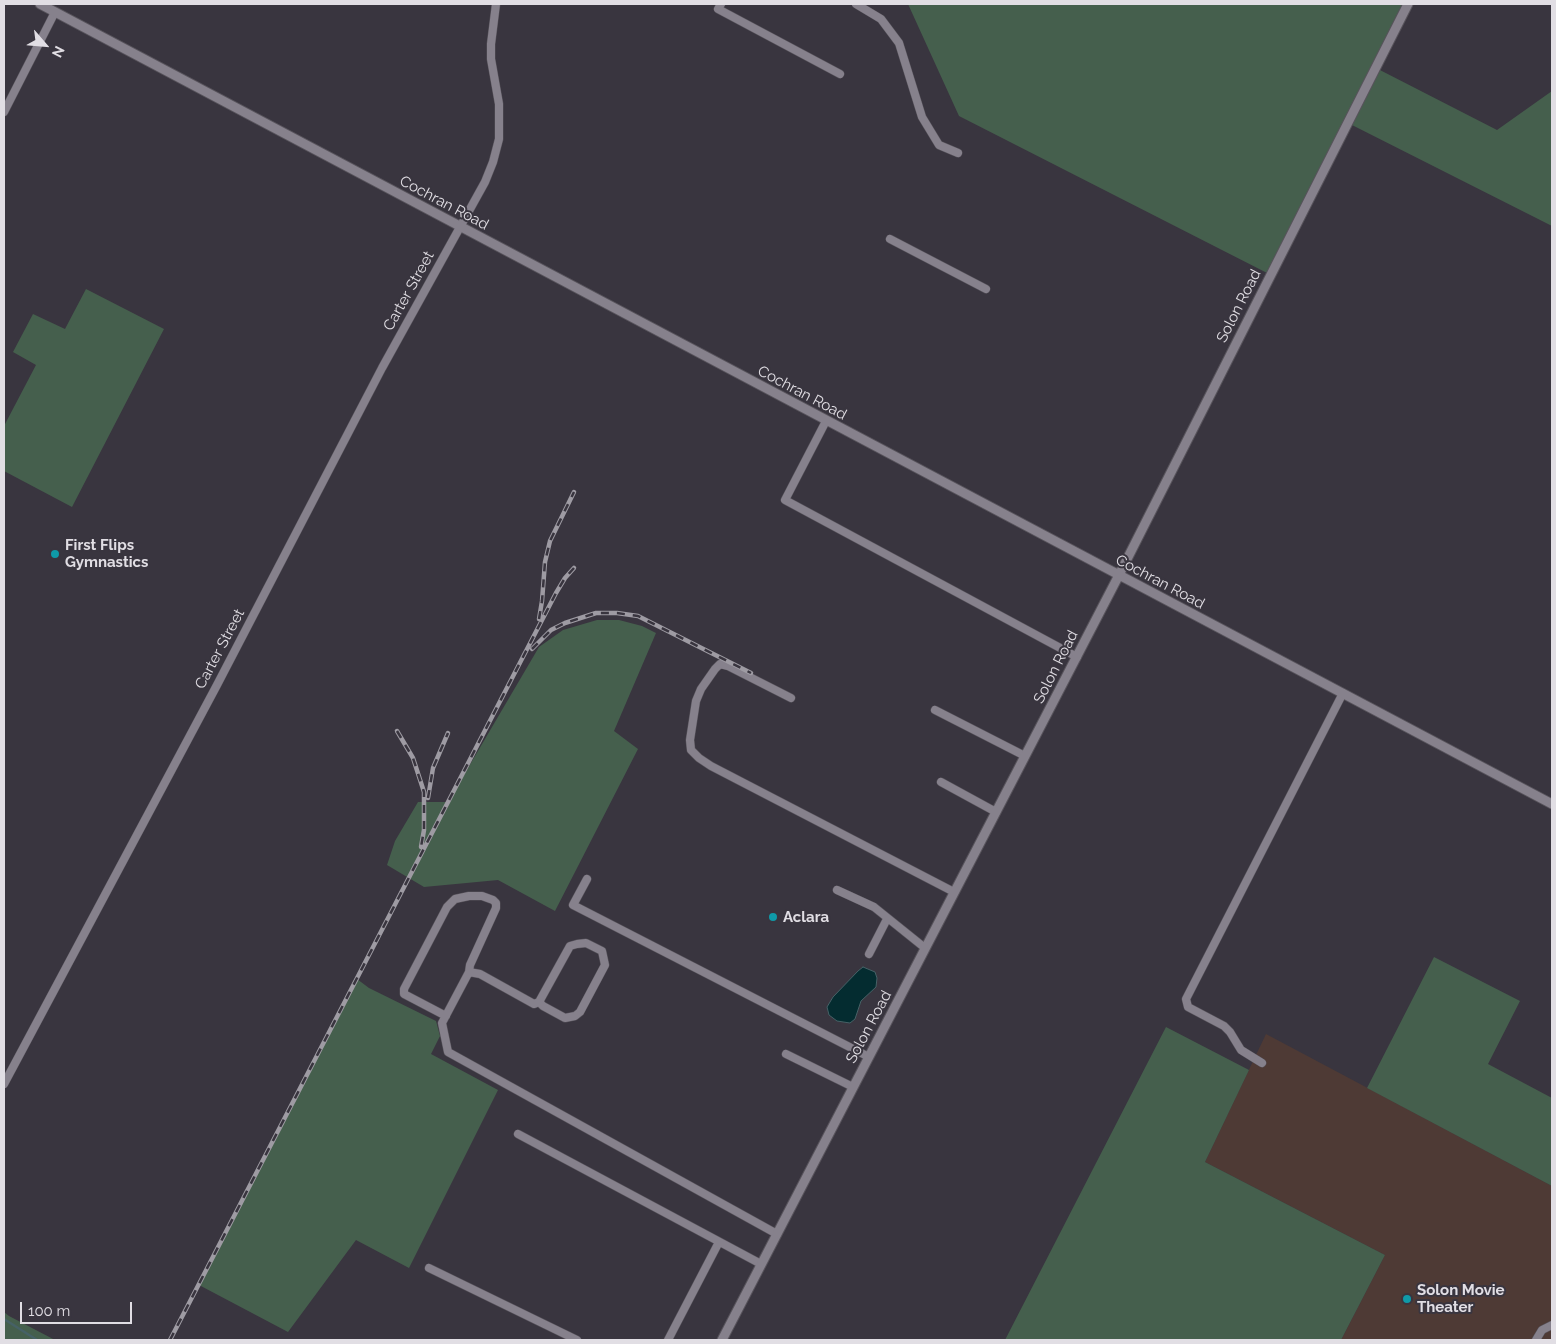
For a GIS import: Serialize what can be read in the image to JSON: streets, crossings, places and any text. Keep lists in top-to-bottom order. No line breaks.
{"streets":{"street":["Cochran Road","Carter Street","Solon Road"]},"crossings":[["Cochran Road","Carter Street"],["Cochran Road","Solon Road"]],"places":["First Flips Gymnastics","Aclara","Solon Movie Theater"],"scale_bar":"100 m","north":"bottom right"}
